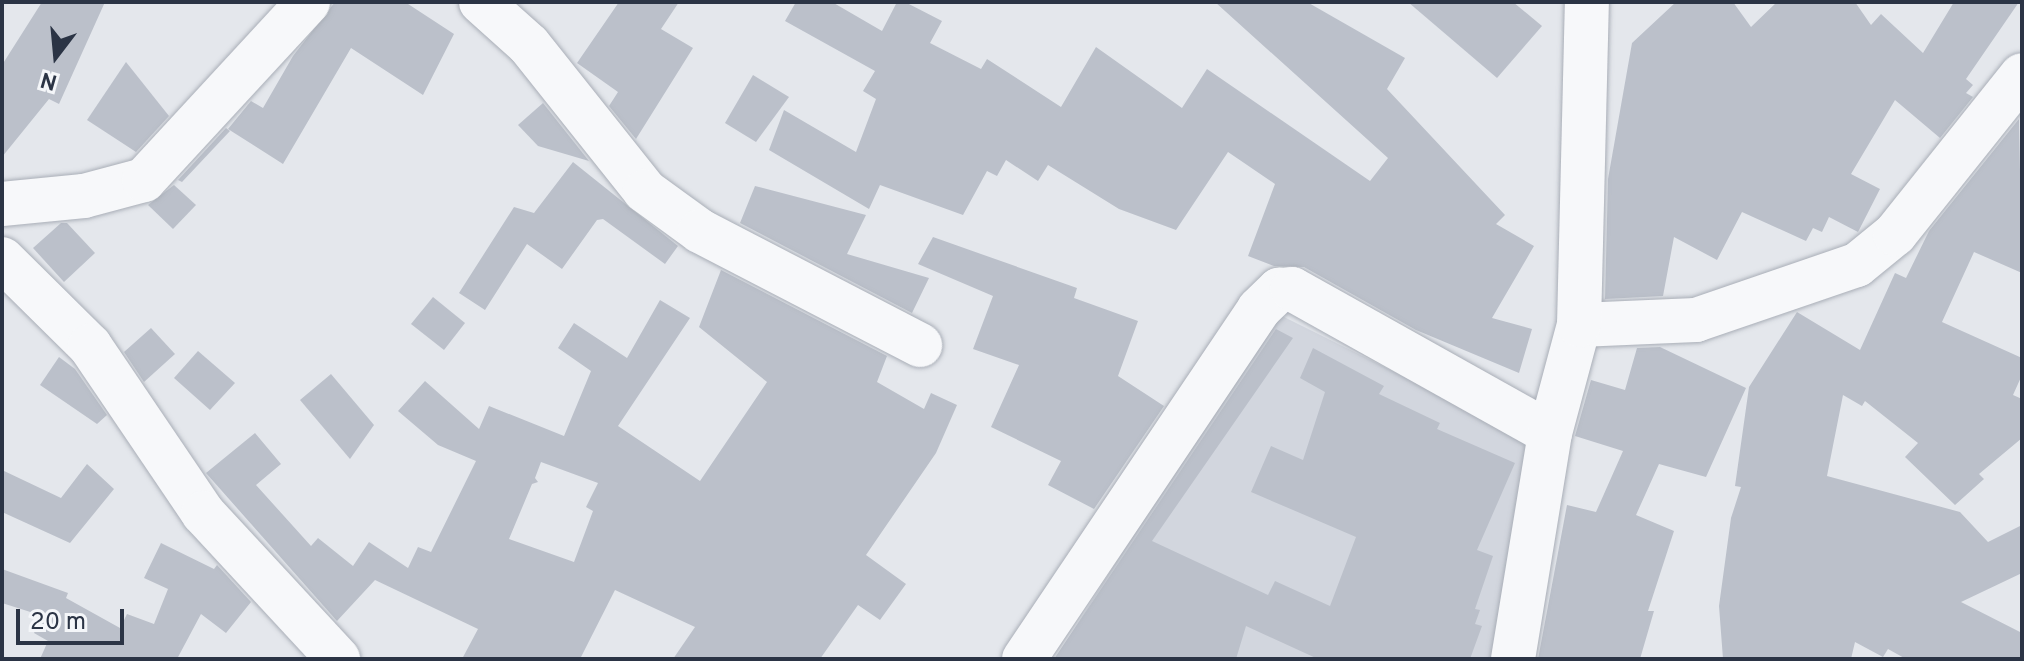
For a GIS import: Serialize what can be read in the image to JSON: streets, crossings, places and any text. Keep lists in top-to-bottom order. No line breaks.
{"scale_bar":"20 m","north":"bottom"}
